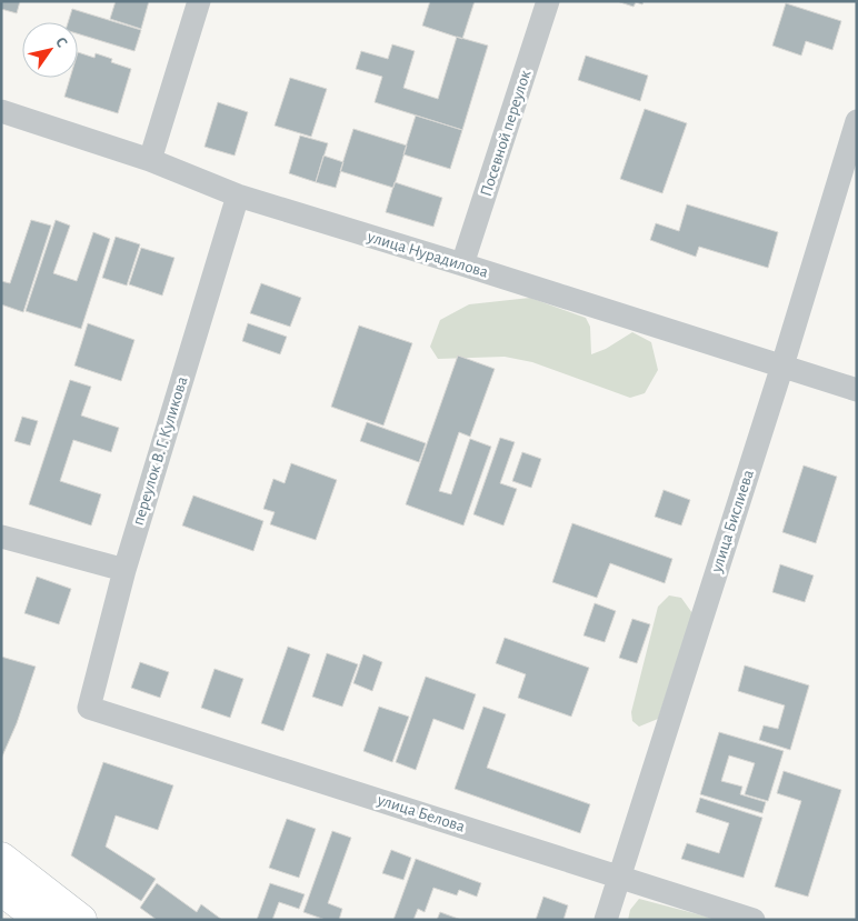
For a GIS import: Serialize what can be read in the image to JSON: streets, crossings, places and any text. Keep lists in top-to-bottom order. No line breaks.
{"streets":{"street":["Посевной переулок","улица Нурадилова","переулок В. Г. Куликова","улица Бислиева","улица Белова"]},"crossings":[["Посевной переулок","улица Нурадилова"],["улица Нурадилова","переулок В. Г. Куликова"],["улица Нурадилова","улица Бислиева"],["переулок В. Г. Куликова","улица Белова"],["улица Бислиева","улица Белова"]],"north":"top right"}
